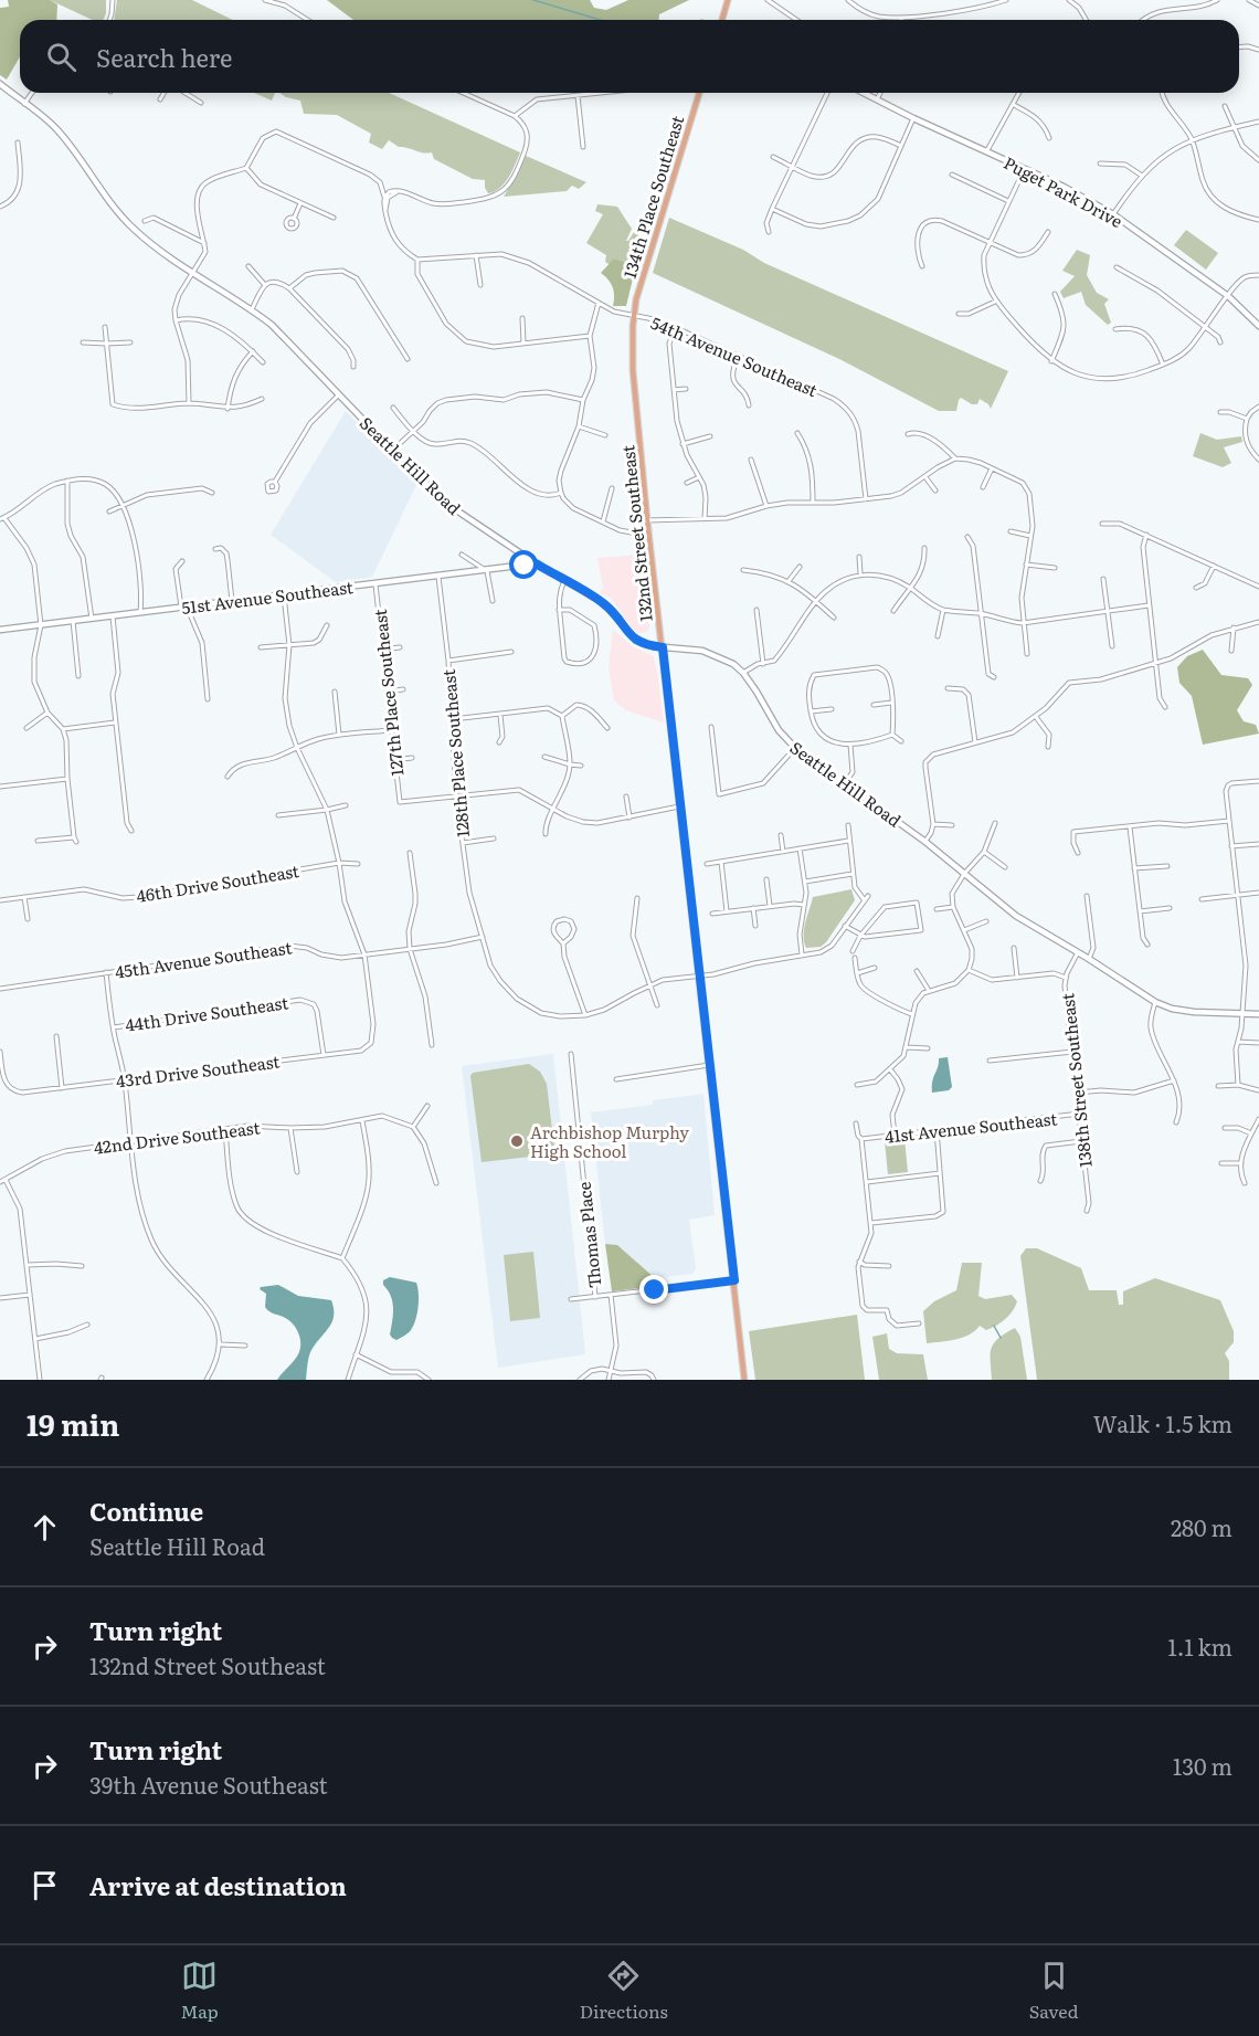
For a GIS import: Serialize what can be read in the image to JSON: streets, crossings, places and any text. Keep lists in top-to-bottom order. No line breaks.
{"streets":{"main road":["Puget Park Drive","134th Place Southeast","Seattle Hill Road","132nd Street Southeast","51st Avenue Southeast"],"street":["54th Avenue Southeast","127th Place Southeast","128th Place Southeast","46th Drive Southeast","45th Avenue Southeast","44th Drive Southeast","43rd Drive Southeast","138th Street Southeast","41st Avenue Southeast","42nd Drive Southeast","Thomas Place"]},"crossings":[["134th Place Southeast","54th Avenue Southeast"],["134th Place Southeast","132nd Street Southeast"],["54th Avenue Southeast","132nd Street Southeast"],["Seattle Hill Road","132nd Street Southeast"],["Seattle Hill Road","51st Avenue Southeast"],["Seattle Hill Road","138th Street Southeast"],["51st Avenue Southeast","127th Place Southeast"],["51st Avenue Southeast","128th Place Southeast"],["127th Place Southeast","128th Place Southeast"],["128th Place Southeast","45th Avenue Southeast"],["45th Avenue Southeast","43rd Drive Southeast"],["44th Drive Southeast","43rd Drive Southeast"],["138th Street Southeast","41st Avenue Southeast"]],"places":["Archbishop Murphy High School"],"page":{"search":"Search here","heading":["19 min","Walk · 1.5 km"],"list":[["Continue","Seattle Hill Road","280 m"],["Turn right","132nd Street Southeast","1.1 km"],["Turn right","39th Avenue Southeast","130 m"],"Arrive at destination"],"nav":["Map","Directions","Saved"]}}
